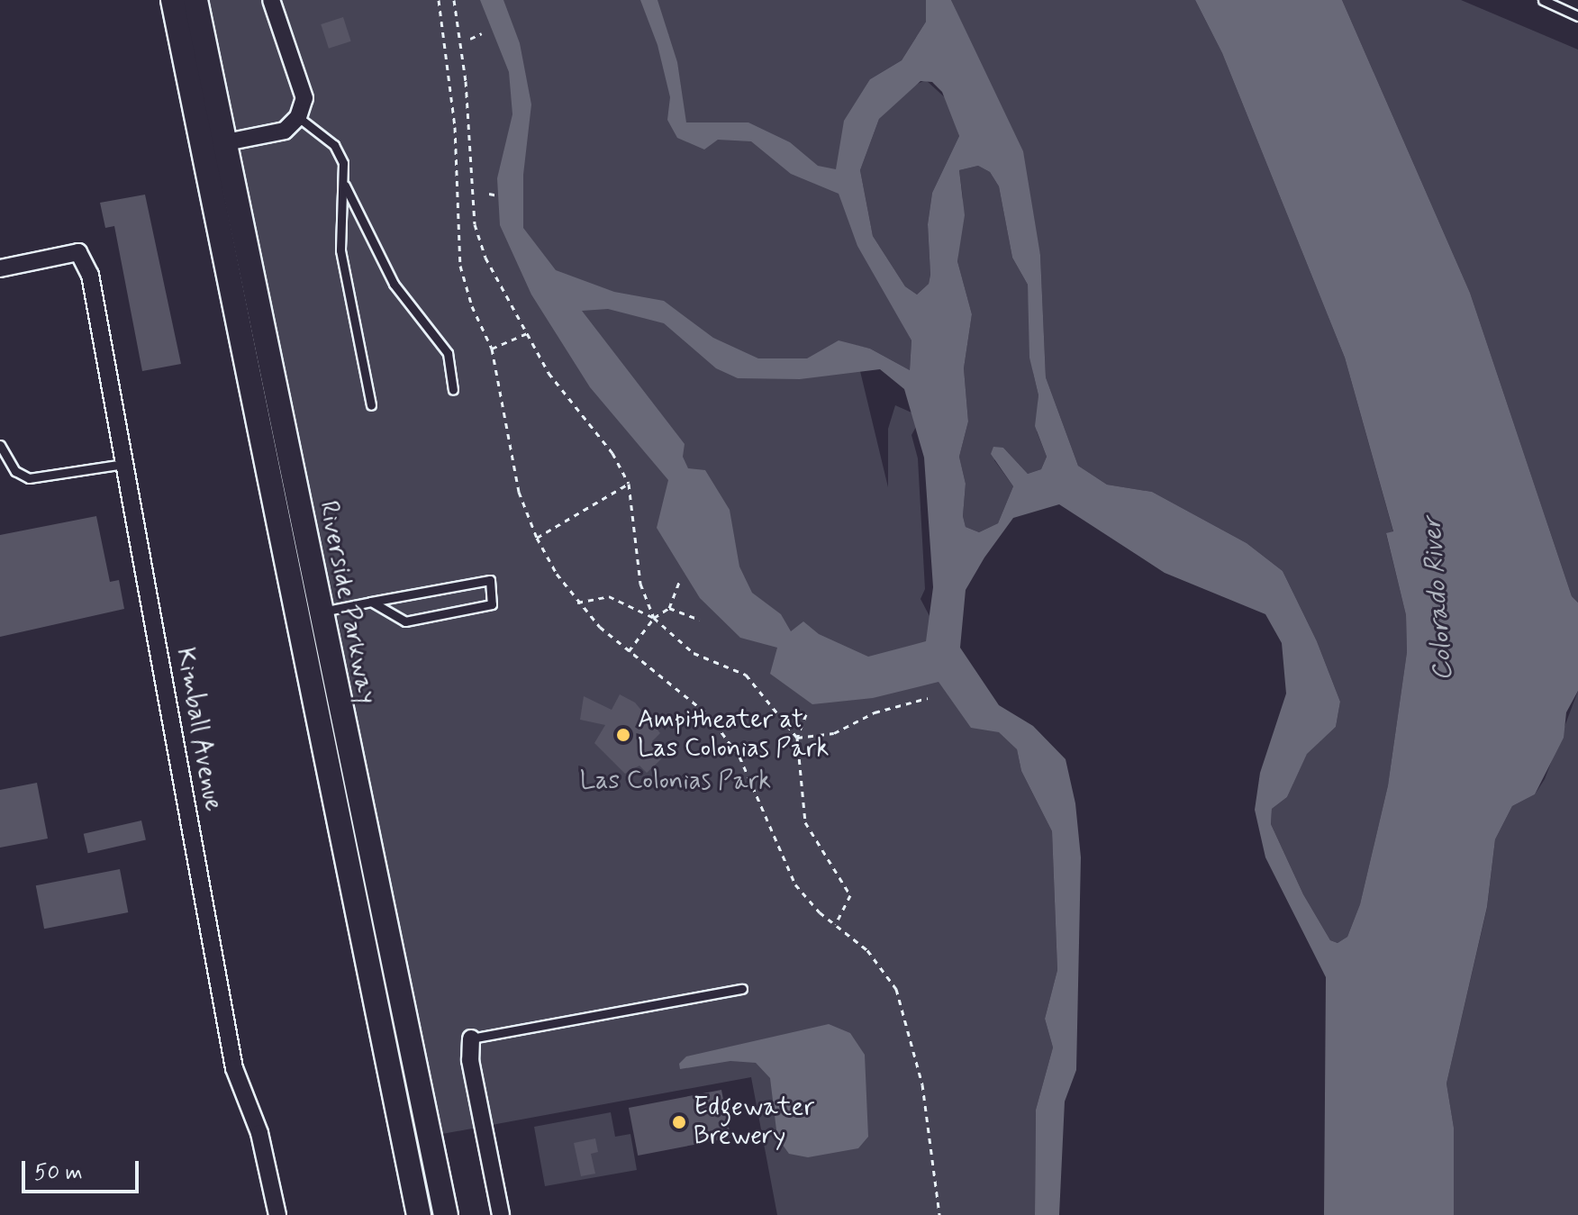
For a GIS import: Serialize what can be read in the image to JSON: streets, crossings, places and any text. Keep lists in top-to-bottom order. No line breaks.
{"streets":{"main road":["Riverside Parkway"],"street":["Kimball Avenue"]},"water":["Colorado River"],"parks":["Las Colonias Park"],"places":["Ampitheater at Las Colonias Park","Edgewater Brewery"],"scale_bar":"50 m"}
